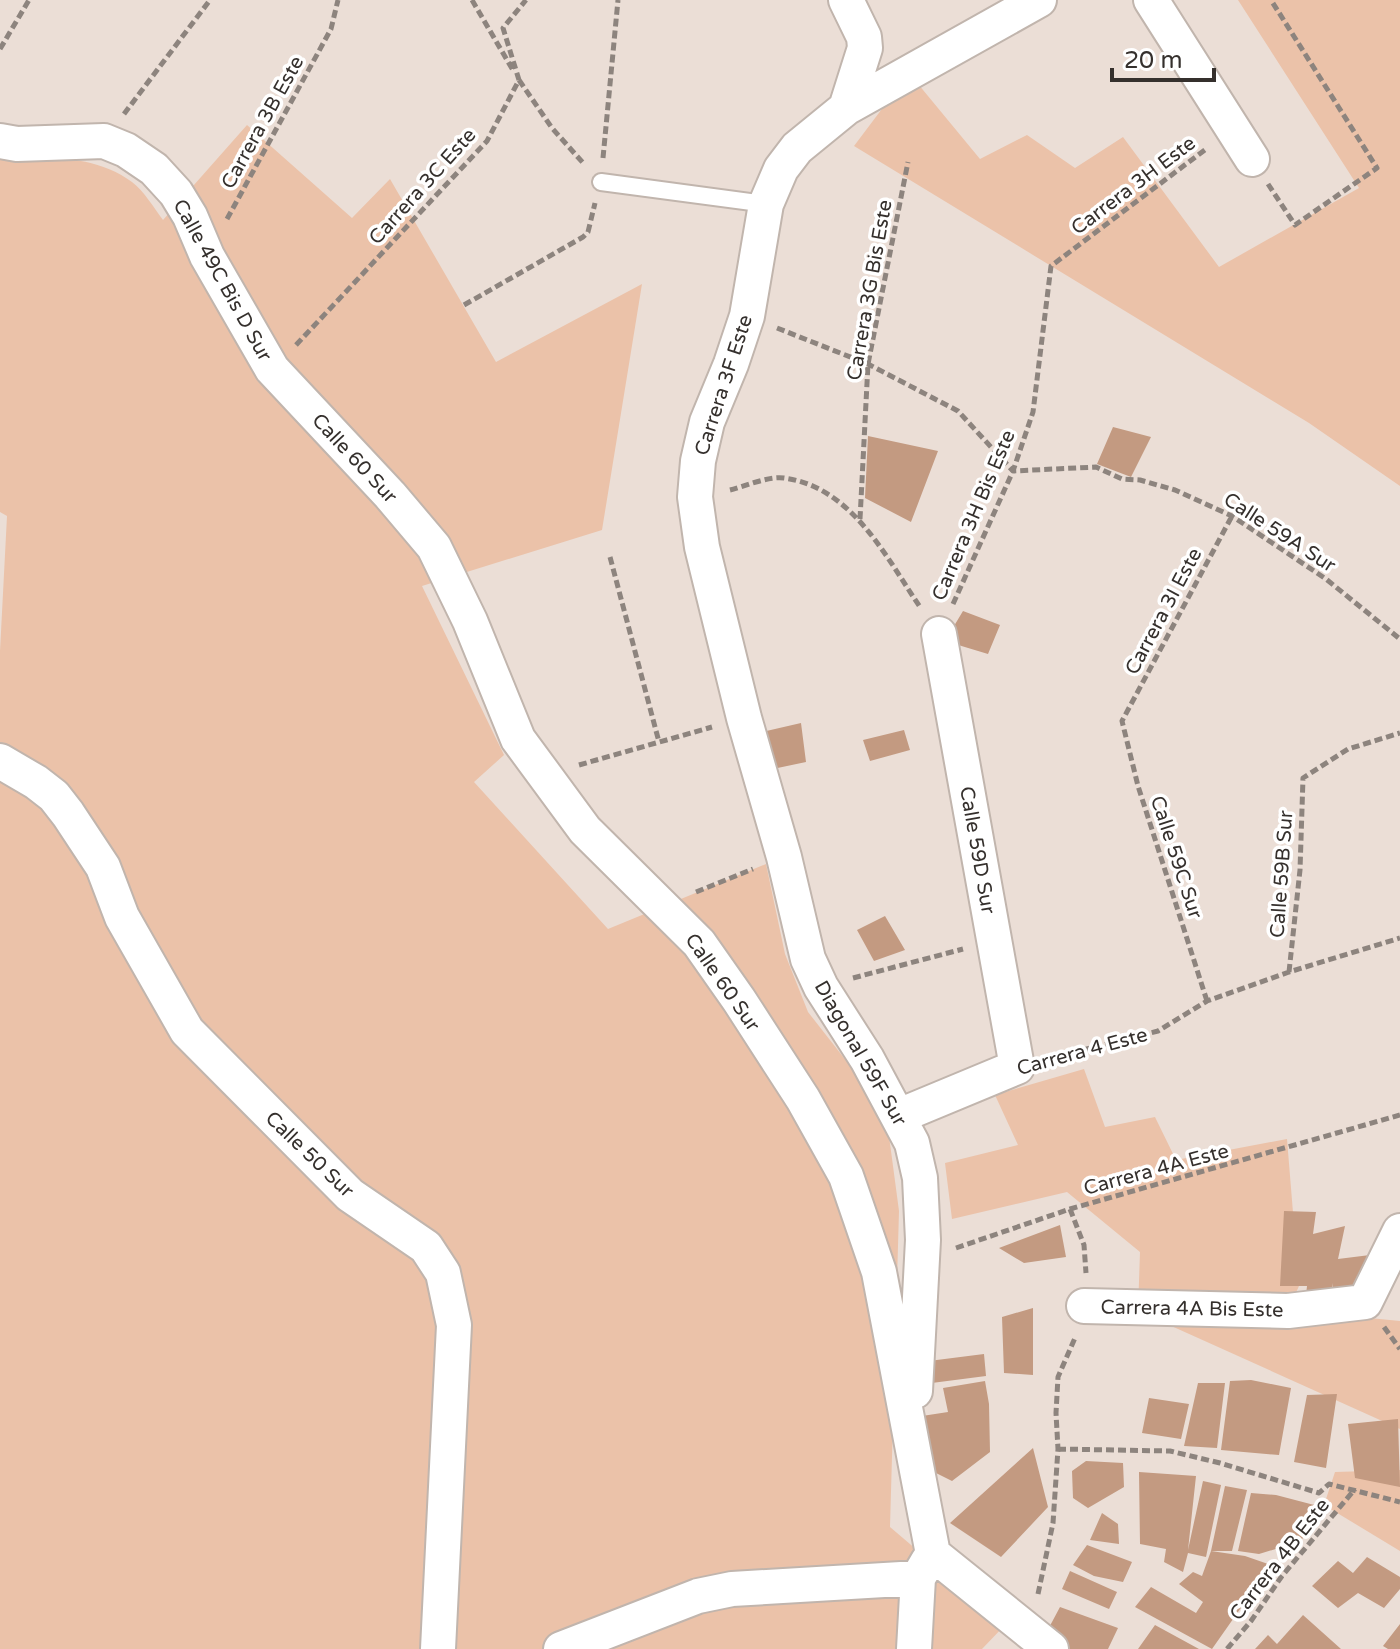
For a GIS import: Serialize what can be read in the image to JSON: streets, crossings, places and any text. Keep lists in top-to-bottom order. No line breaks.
{"streets":{"street":["Calle 49C Bis D Sur","Carrera 3F Este","Calle 60 Sur","Calle 59D Sur","Carrera 4 Este","Diagonal 59F Sur","Calle 50 Sur","Carrera 4A Bis Este"],"path":["Carrera 3B Este","Carrera 3H Este","Carrera 3C Este","Carrera 3G Bis Este","Carrera 3H Bis Este","Calle 59A Sur","Carrera 3I Este","Calle 59C Sur","Calle 59B Sur","Carrera 4A Este","Carrera 4B Este"]},"crossings":[["Carrera 3B Este","Calle 49C Bis D Sur"],["Carrera 3H Este","Carrera 3H Bis Este"],["Carrera 3C Este","Calle 49C Bis D Sur"],["Carrera 3C Este","Calle 60 Sur"],["Calle 49C Bis D Sur","Calle 60 Sur"],["Carrera 3F Este","Diagonal 59F Sur"],["Calle 60 Sur","Diagonal 59F Sur"],["Carrera 3H Bis Este","Calle 59A Sur"],["Carrera 3H Bis Este","Calle 59D Sur"],["Calle 59A Sur","Carrera 3I Este"],["Carrera 3I Este","Calle 59C Sur"],["Calle 59D Sur","Carrera 4 Este"],["Calle 59C Sur","Carrera 4 Este"],["Calle 59B Sur","Carrera 4 Este"],["Carrera 4 Este","Diagonal 59F Sur"],["Diagonal 59F Sur","Carrera 4A Este"]],"scale_bar":"20 m"}
